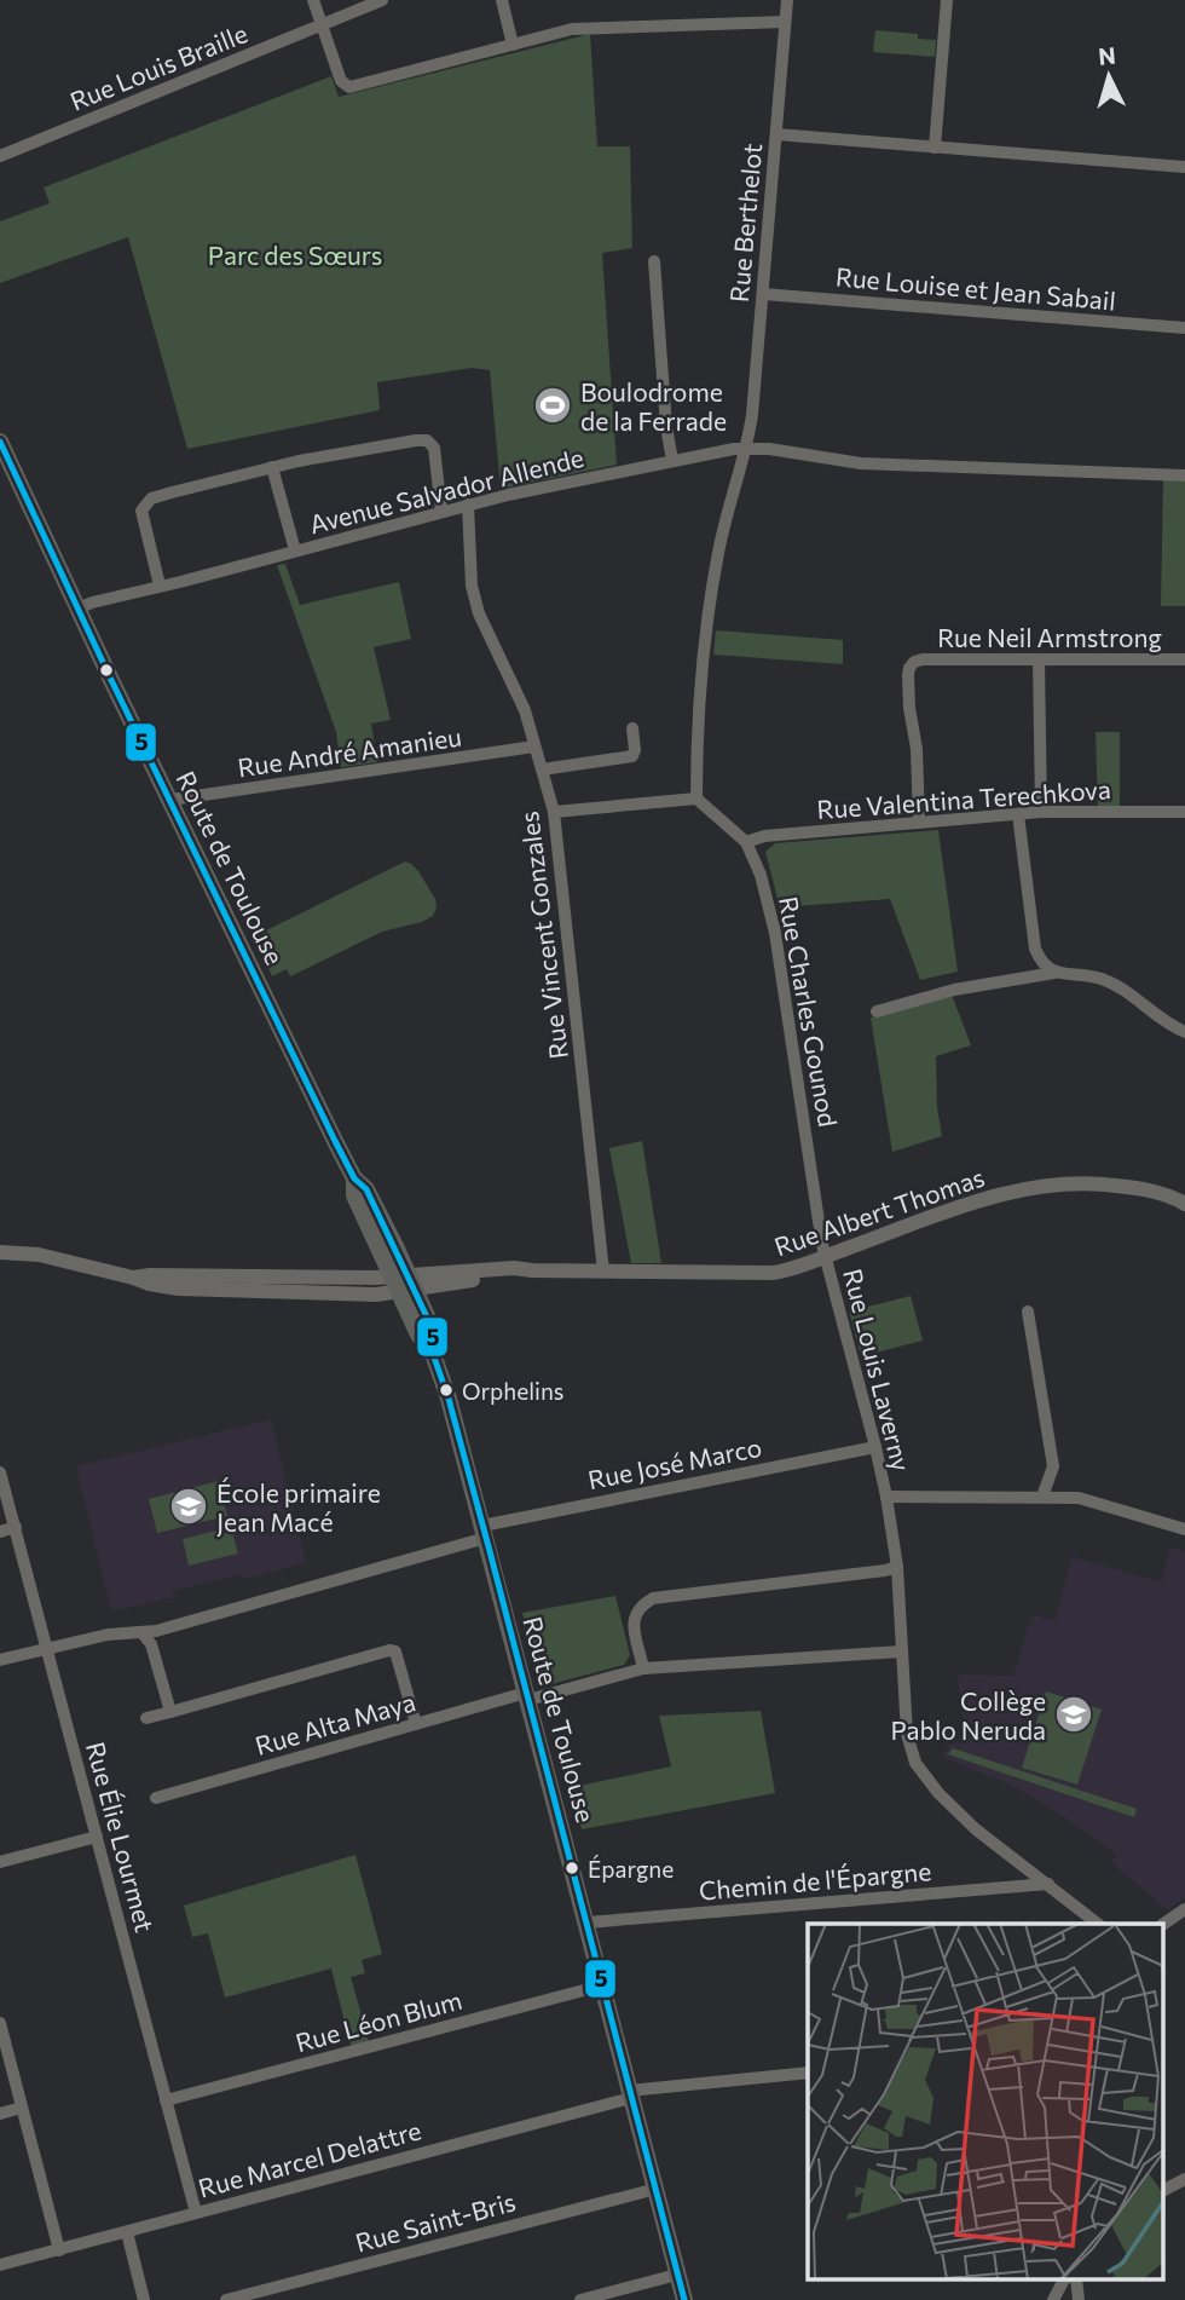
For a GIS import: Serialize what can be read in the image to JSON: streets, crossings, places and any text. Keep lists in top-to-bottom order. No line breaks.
{"streets":{"main road":["Route de Toulouse"],"street":["Rue Louis Braille","Rue Berthelot","Rue Louise et Jean Sabail","Avenue Salvador Allende","Rue Neil Armstrong","Rue André Amanieu","Rue Valentina Terechkova","Rue Vincent Gonzales","Rue Charles Gounod","Rue Albert Thomas","Rue Louis Laverny","Rue José Marco","Rue Alta Maya","Rue Élie Lourmet","Chemin de l'Épargne","Rue Léon Blum","Rue Marcel Delattre","Rue Saint-Bris"]},"crossings":[["Rue Berthelot","Rue Louise et Jean Sabail"],["Rue Berthelot","Avenue Salvador Allende"],["Avenue Salvador Allende","Route de Toulouse"],["Avenue Salvador Allende","Rue Vincent Gonzales"],["Rue Neil Armstrong","Rue Valentina Terechkova"],["Rue André Amanieu","Route de Toulouse"],["Rue André Amanieu","Rue Vincent Gonzales"],["Rue Valentina Terechkova","Rue Charles Gounod"],["Route de Toulouse","Rue Albert Thomas"],["Route de Toulouse","Rue José Marco"],["Route de Toulouse","Rue Alta Maya"],["Route de Toulouse","Chemin de l'Épargne"],["Route de Toulouse","Rue Léon Blum"],["Route de Toulouse","Rue Marcel Delattre"],["Route de Toulouse","Rue Saint-Bris"],["Rue Vincent Gonzales","Rue Albert Thomas"],["Rue Charles Gounod","Rue Albert Thomas"],["Rue Charles Gounod","Rue Louis Laverny"],["Rue Albert Thomas","Rue Louis Laverny"],["Rue Louis Laverny","Rue José Marco"],["Rue José Marco","Rue Élie Lourmet"],["Rue Élie Lourmet","Rue Léon Blum"],["Rue Élie Lourmet","Rue Marcel Delattre"]],"parks":["Parc des Sœurs"],"places":{"sports":["Boulodrome de la Ferrade"],"other":["Orphelins","Épargne"],"school or university":["École primaire Jean Macé","Collège Pablo Neruda"]},"lines":["transit line 5"],"north":"top"}
